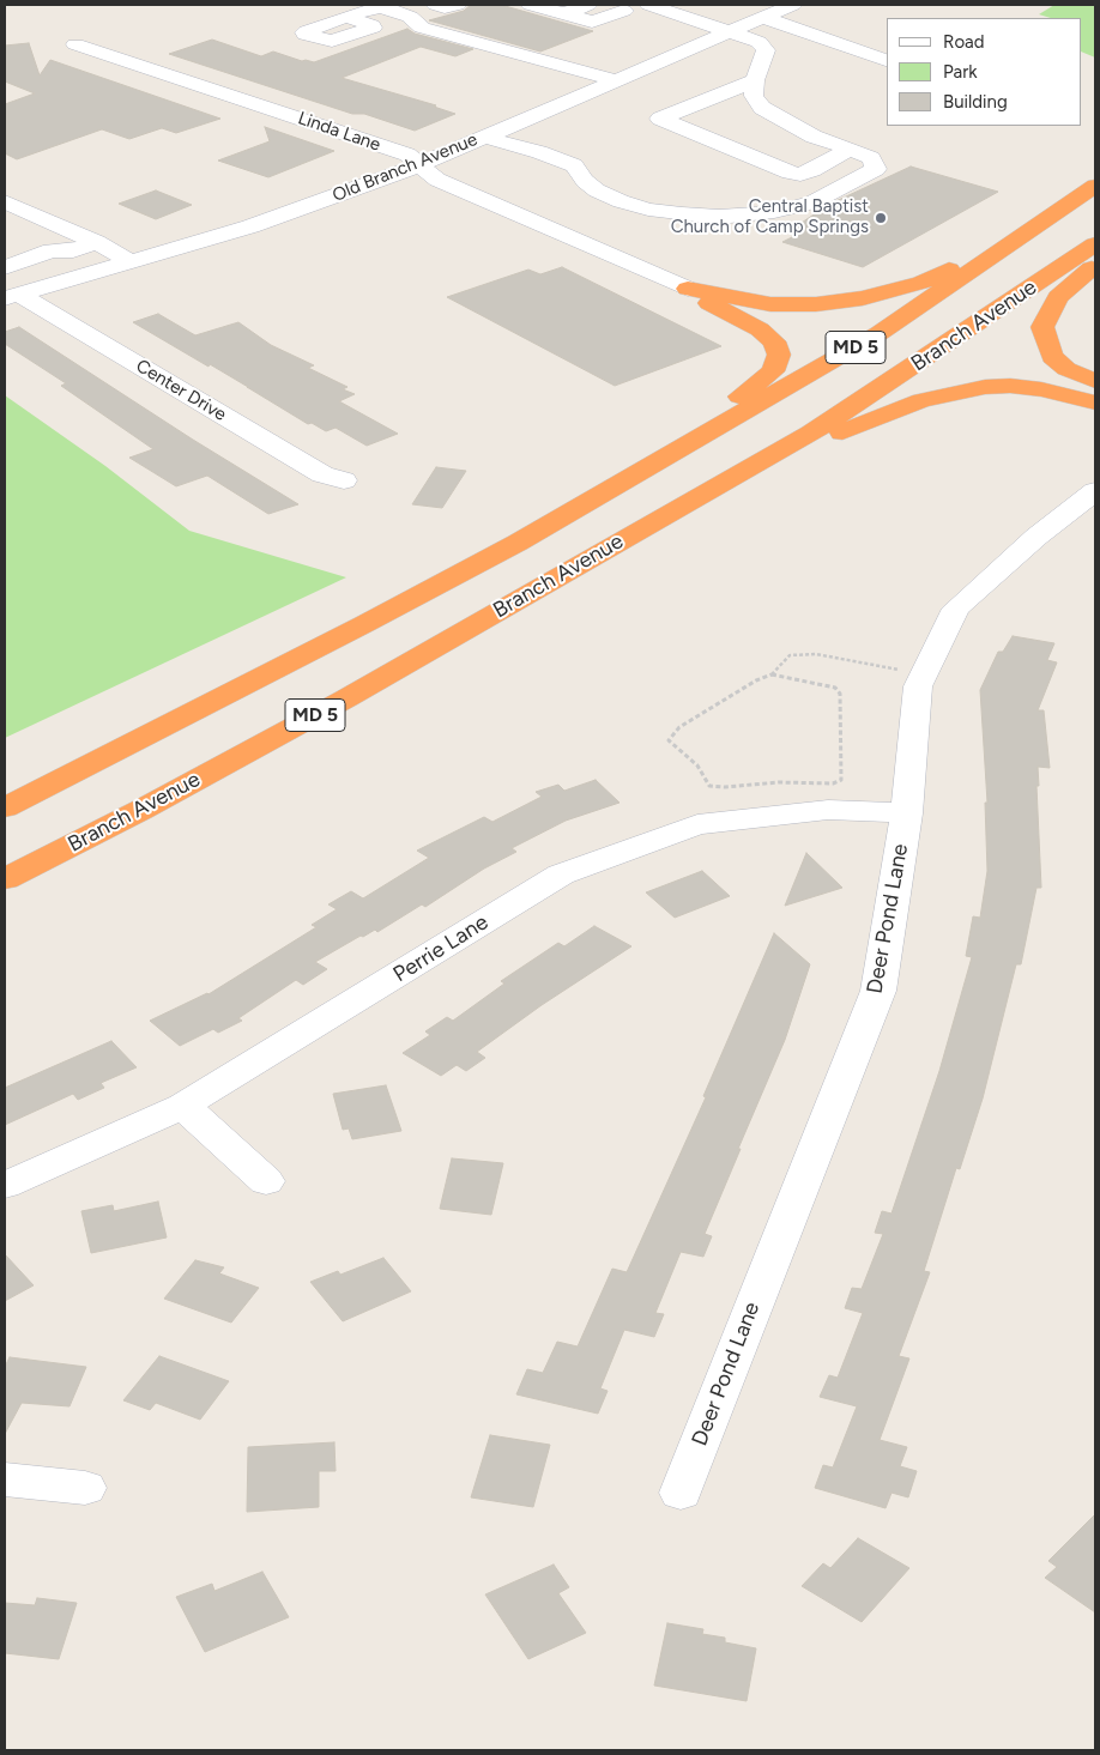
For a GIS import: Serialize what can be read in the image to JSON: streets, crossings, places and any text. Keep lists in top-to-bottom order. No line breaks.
{"streets":{"highway":["Branch Avenue","MD 5"],"street":["Linda Lane","Old Branch Avenue","Center Drive","Deer Pond Lane","Perrie Lane"]},"crossings":[["Linda Lane","Old Branch Avenue"],["Old Branch Avenue","Center Drive"],["Deer Pond Lane","Perrie Lane"]],"places":["Central Baptist Church of Camp Springs"],"legend":["Road","Park","Building"]}
